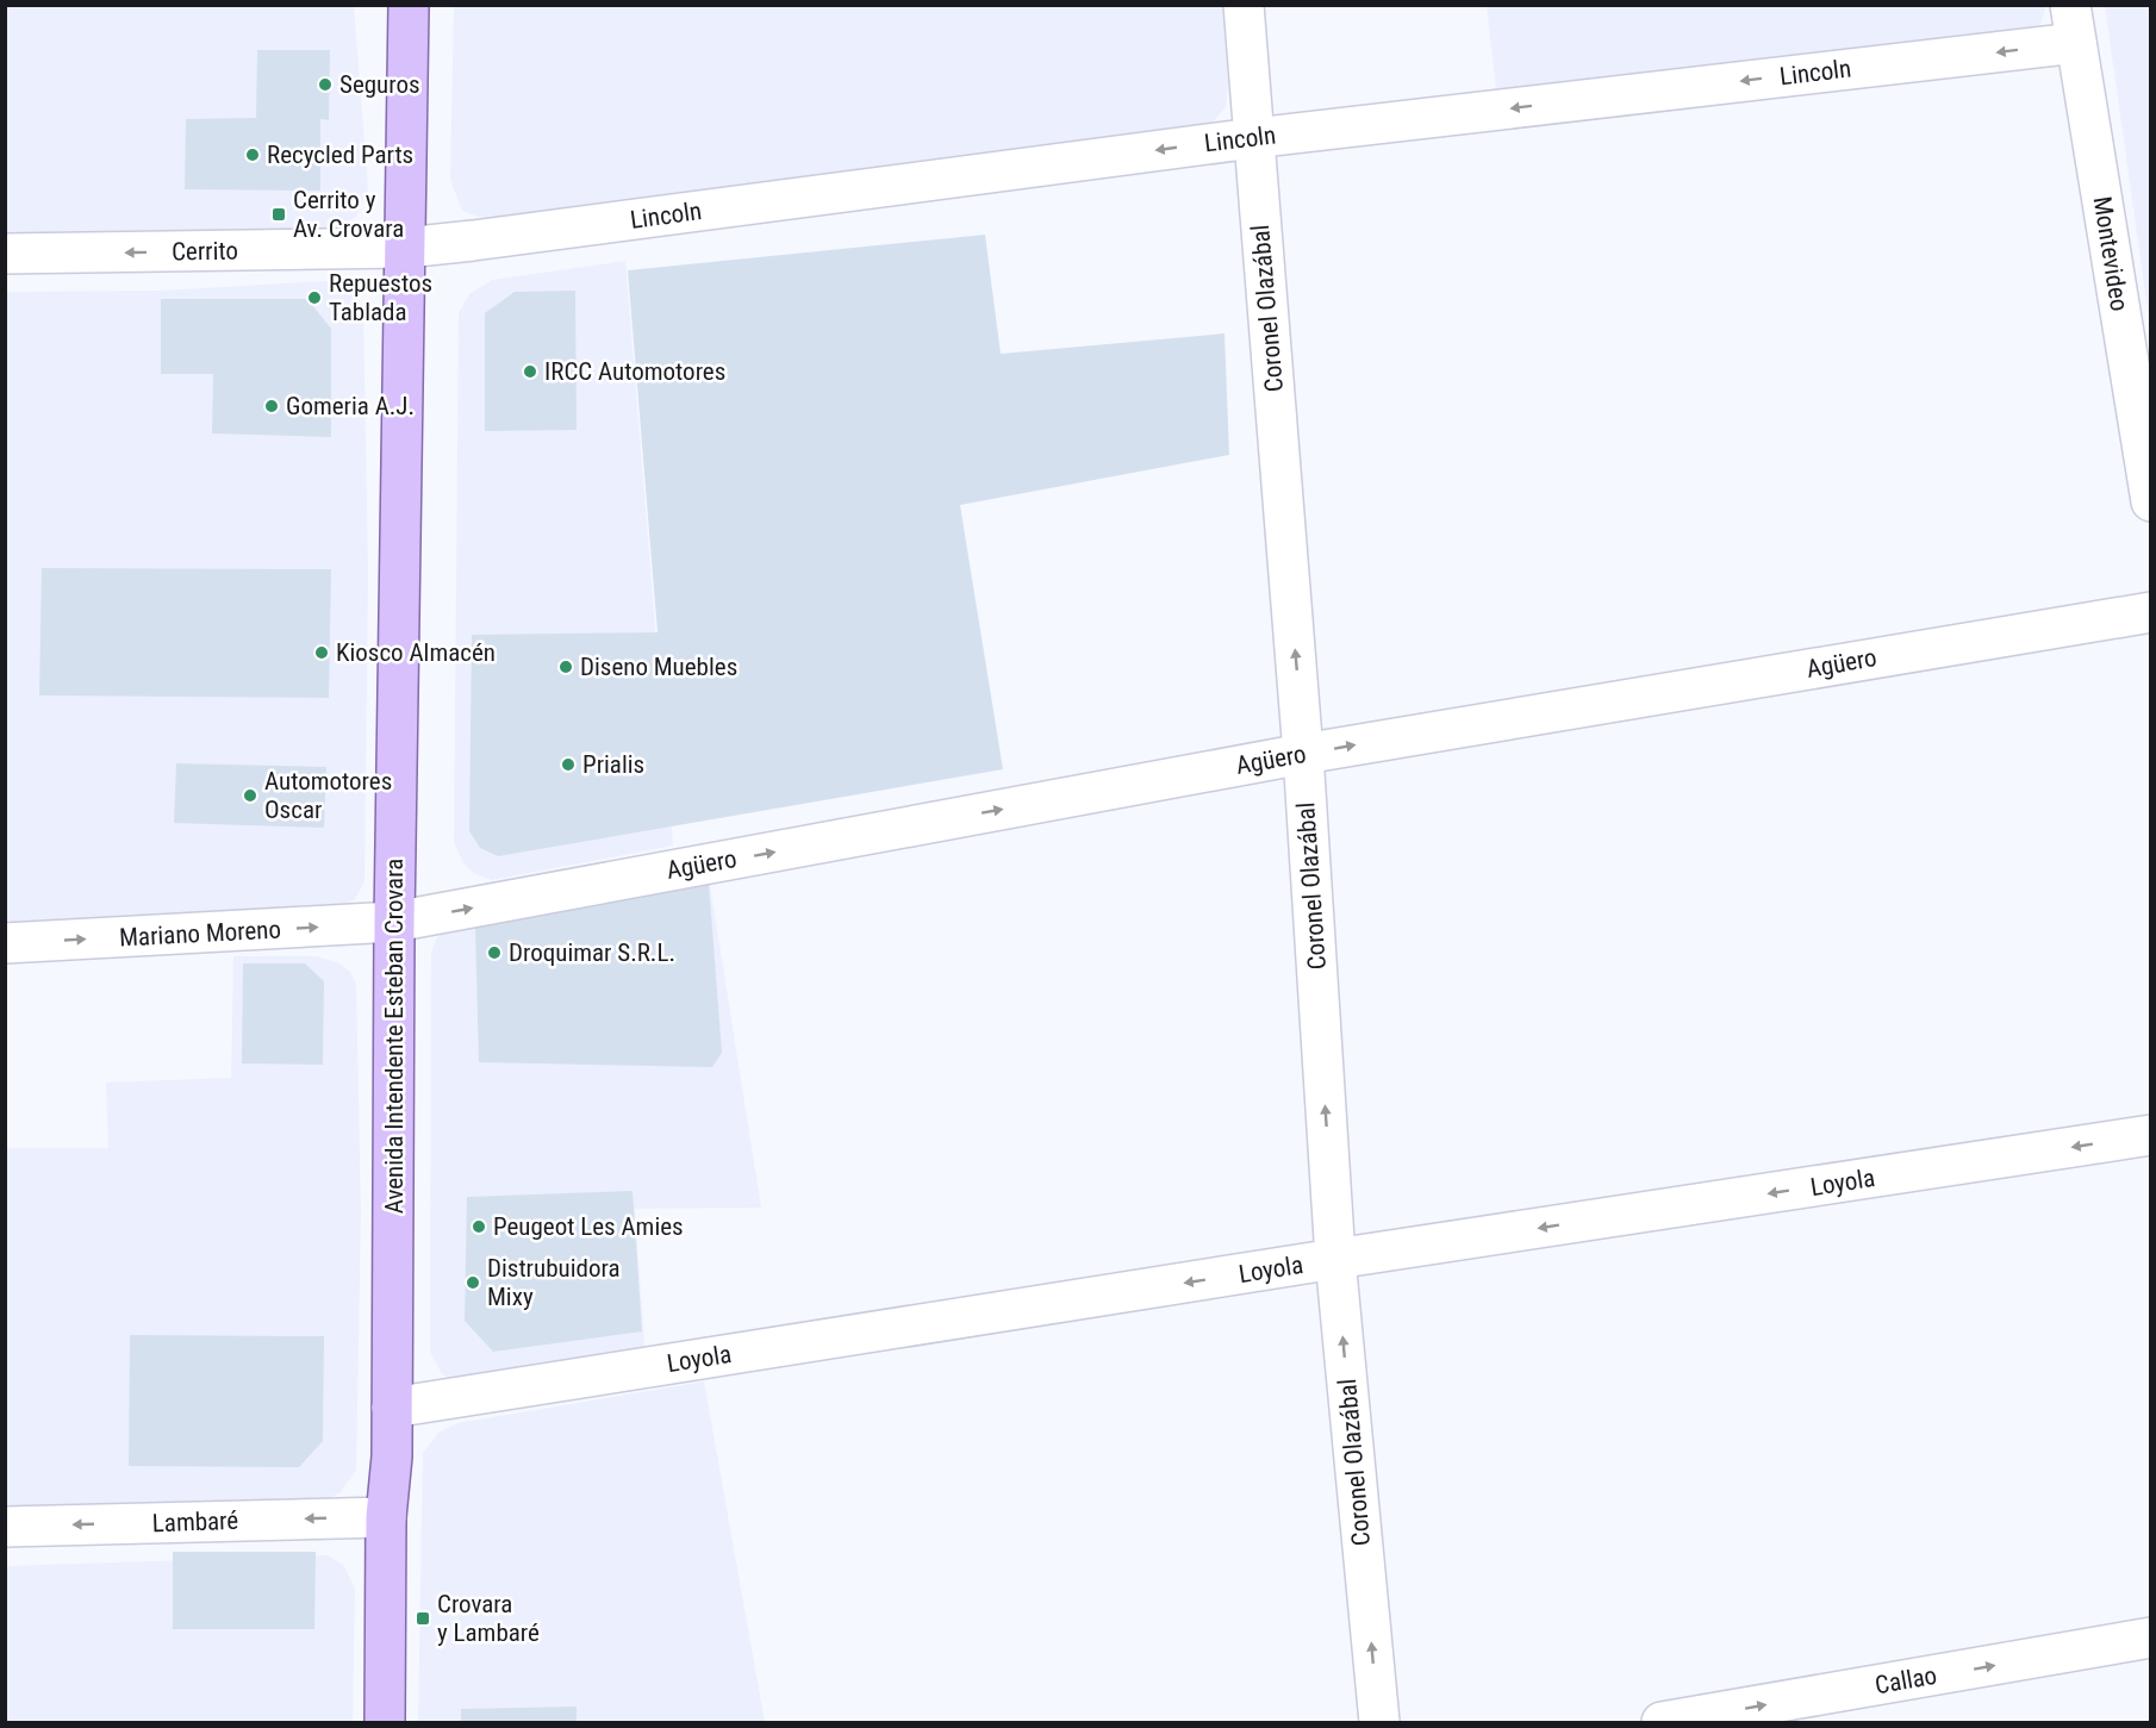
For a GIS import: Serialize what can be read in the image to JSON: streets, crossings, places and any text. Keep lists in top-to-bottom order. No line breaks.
{"streets":{"main road":["Avenida Intendente Esteban Crovara"],"street":["Lincoln","Cerrito","Montevideo","Coronel Olazábal","Agüero","Mariano Moreno","Loyola","Lambaré","Callao"]},"crossings":[["Lincoln","Cerrito"],["Lincoln","Montevideo"],["Lincoln","Coronel Olazábal"],["Lincoln","Avenida Intendente Esteban Crovara"],["Cerrito","Avenida Intendente Esteban Crovara"],["Coronel Olazábal","Agüero"],["Coronel Olazábal","Loyola"],["Agüero","Mariano Moreno"],["Agüero","Avenida Intendente Esteban Crovara"],["Mariano Moreno","Avenida Intendente Esteban Crovara"],["Avenida Intendente Esteban Crovara","Loyola"],["Avenida Intendente Esteban Crovara","Lambaré"]],"one_way":["Lincoln","Cerrito","Coronel Olazábal","Agüero","Mariano Moreno","Loyola","Lambaré","Callao"],"places":{"other":["Seguros","Recycled Parts","Repuestos Tablada","IRCC Automotores","Gomeria A.J.","Kiosco Almacén","Diseno Muebles","Prialis","Automotores Oscar","Droquimar S.R.L.","Peugeot Les Amies","Distrubuidora Mixy"],"transit":["Cerrito y Av. Crovara","Crovara y Lambaré"]}}
